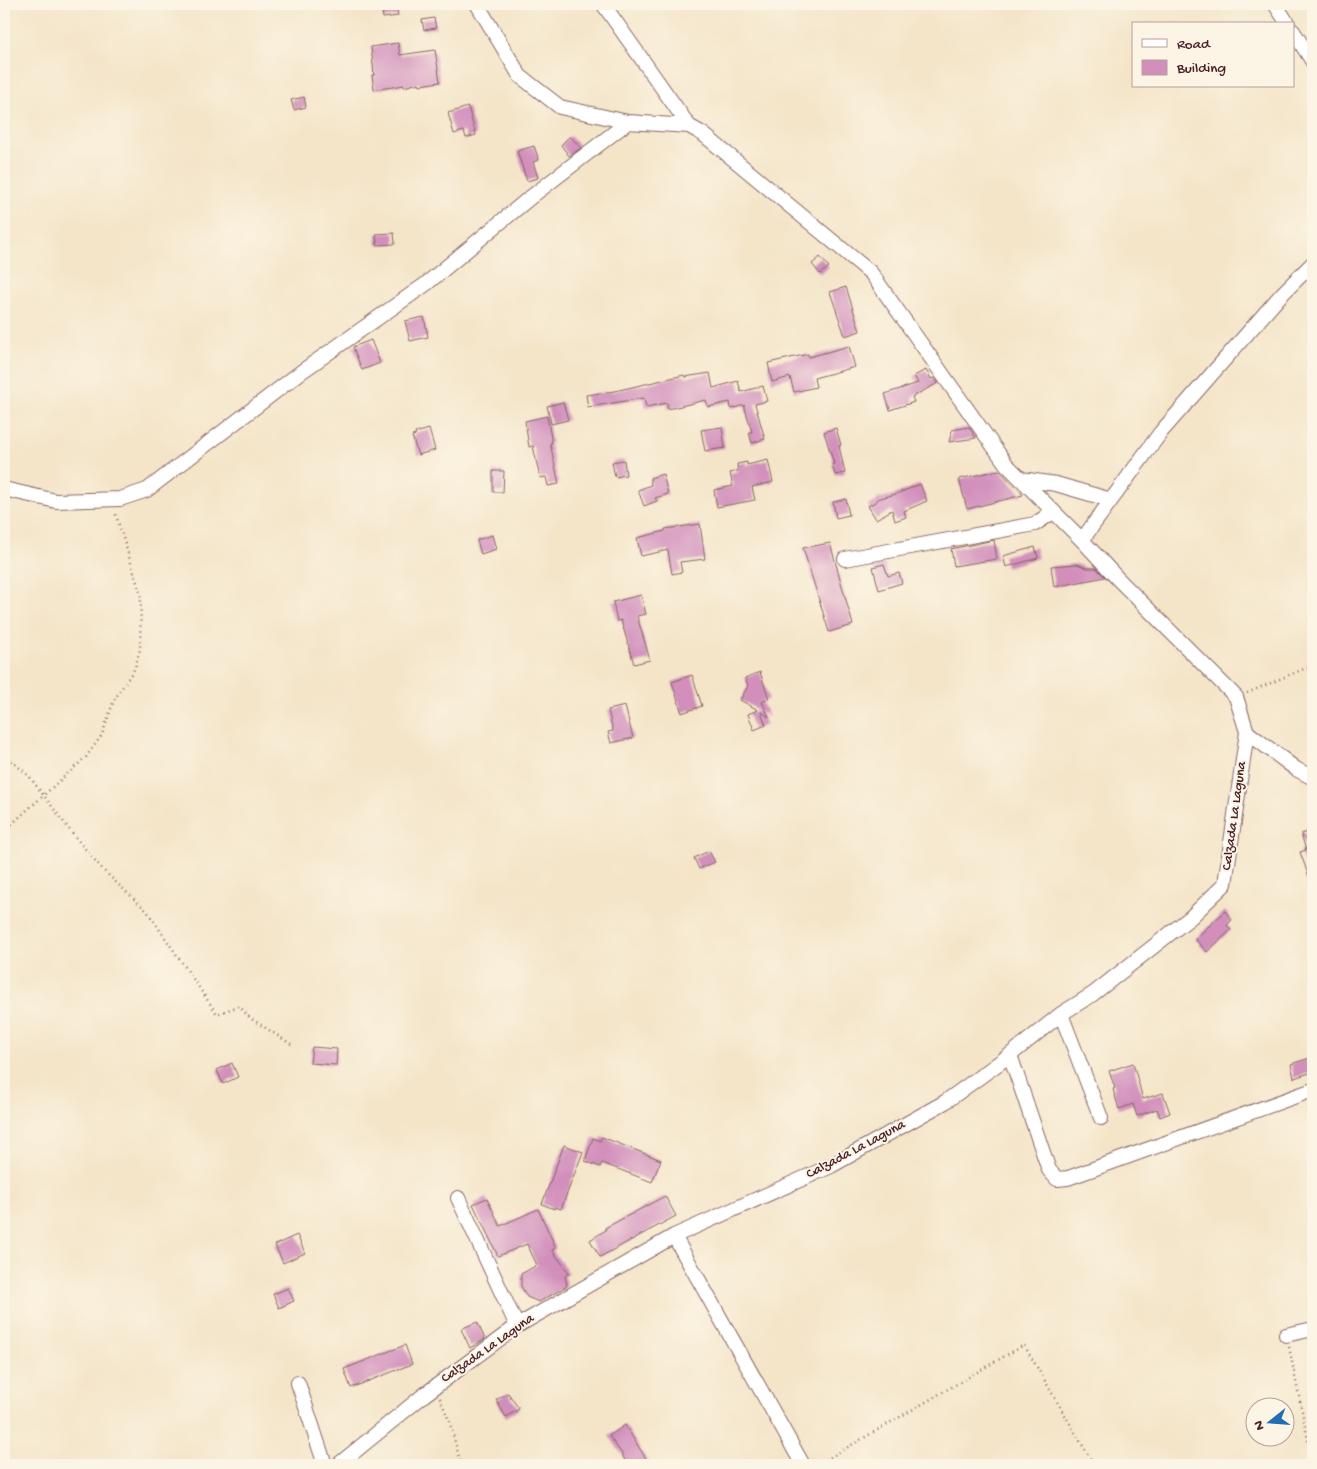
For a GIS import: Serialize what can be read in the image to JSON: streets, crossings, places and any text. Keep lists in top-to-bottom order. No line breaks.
{"streets":{"street":["Calzada La Laguna"]},"legend":["Road","Building"],"north":"left"}
